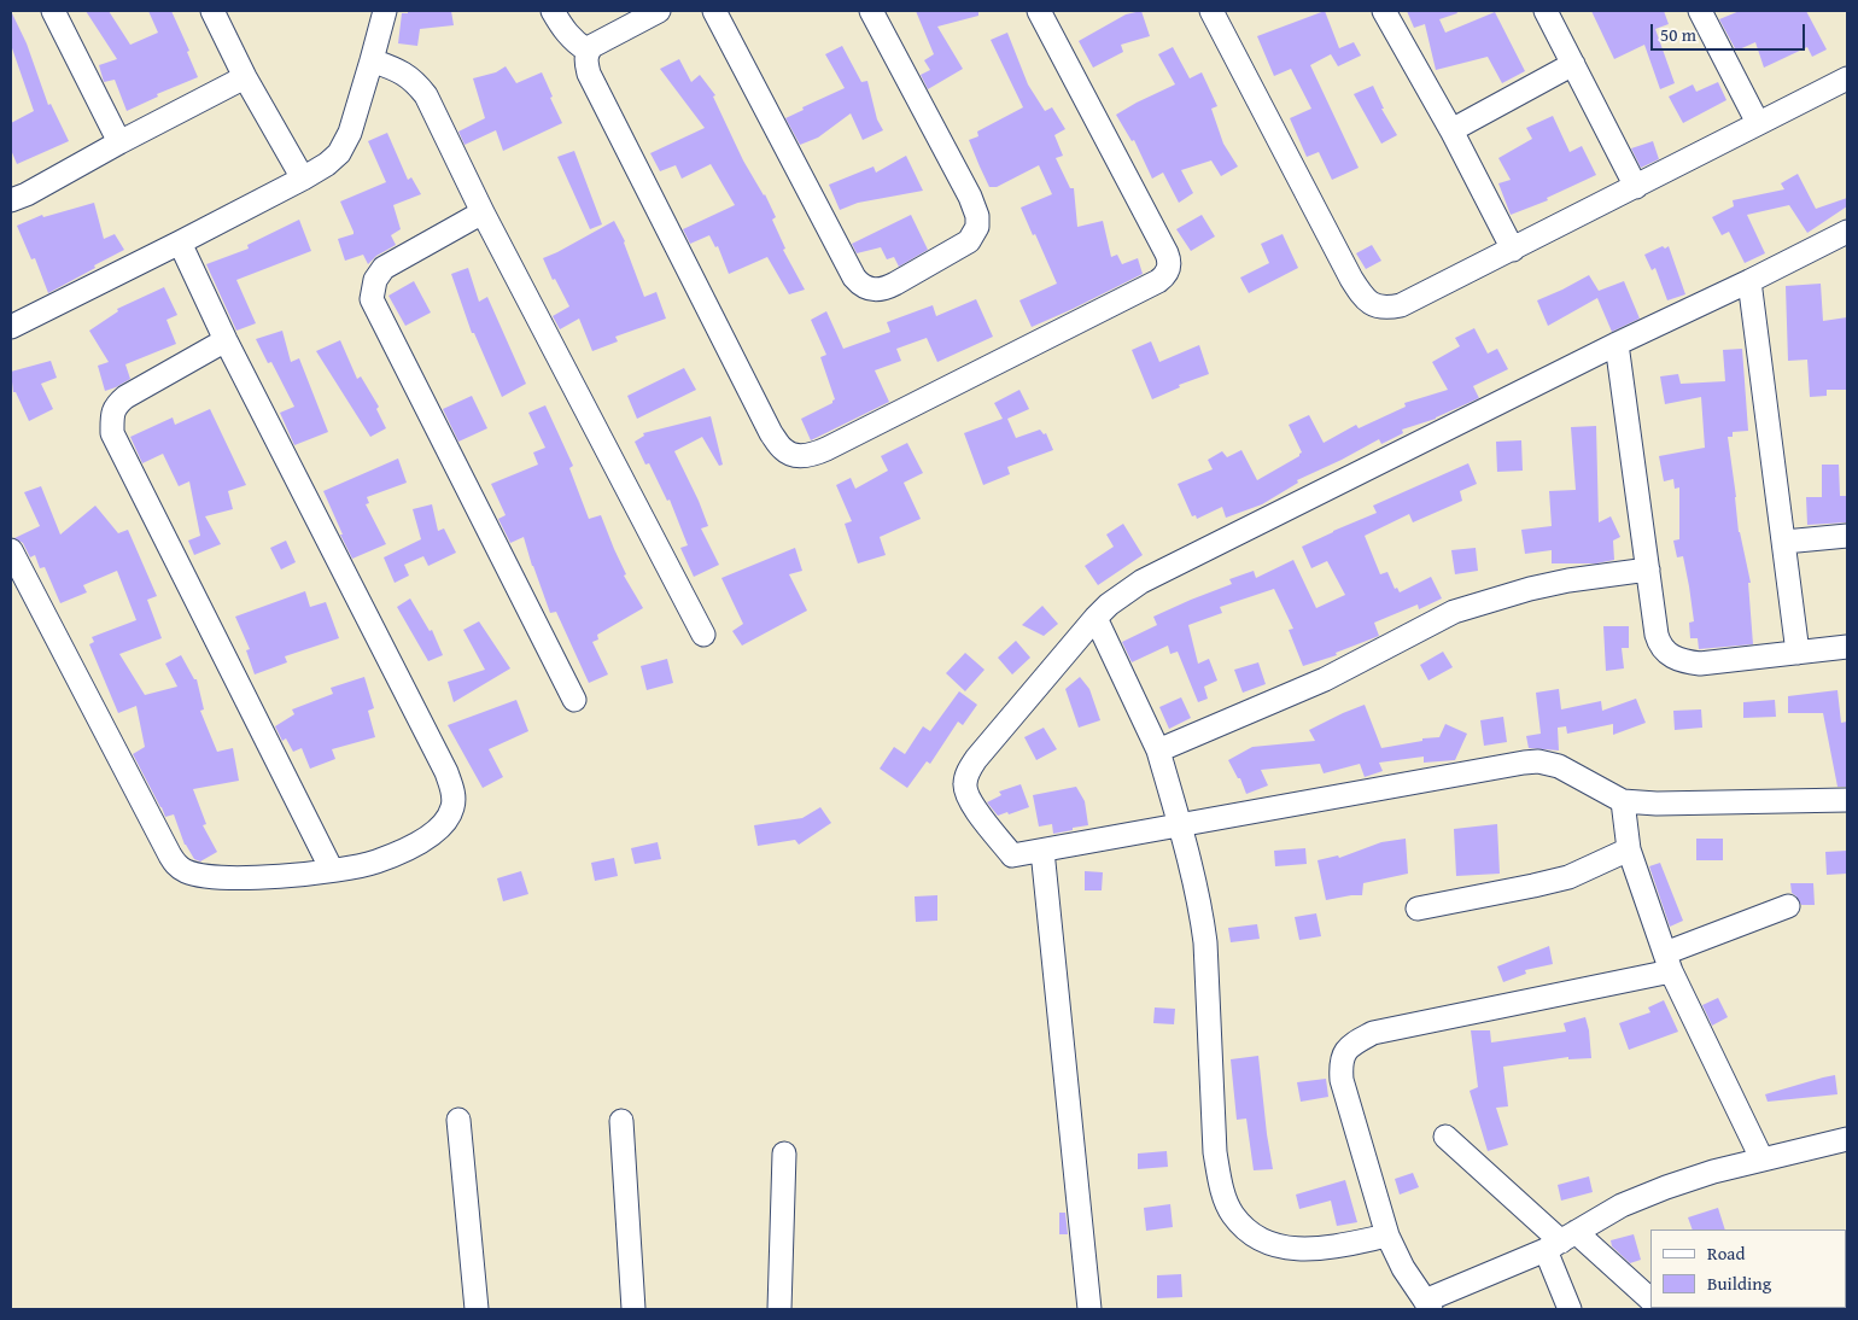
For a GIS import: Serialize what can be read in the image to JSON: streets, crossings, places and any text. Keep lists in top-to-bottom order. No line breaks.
{"legend":["Road","Building"],"scale_bar":"50 m"}
